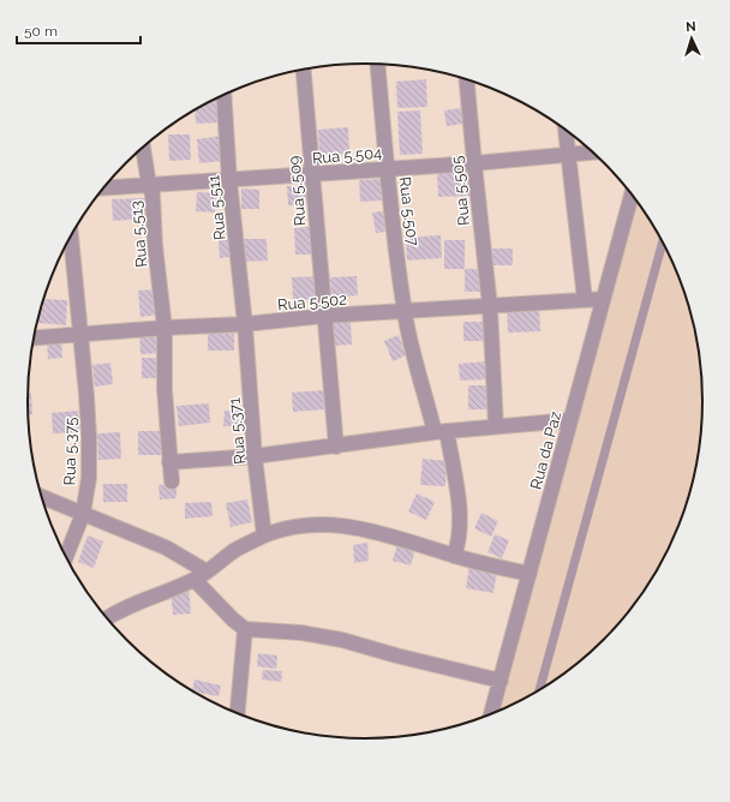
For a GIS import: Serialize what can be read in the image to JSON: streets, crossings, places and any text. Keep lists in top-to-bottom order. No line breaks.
{"streets":{"street":["Rua 5.504","Rua 5.509","Rua 5.505","Rua 5.511","Rua 5.507","Rua 5.513","Rua 5.502","Rua 5.371","Rua da Paz","Rua 5.375"]},"crossings":[["Rua 5.504","Rua 5.509"],["Rua 5.504","Rua 5.505"],["Rua 5.504","Rua 5.511"],["Rua 5.504","Rua 5.507"],["Rua 5.504","Rua 5.513"],["Rua 5.509","Rua 5.502"],["Rua 5.505","Rua 5.502"],["Rua 5.511","Rua 5.502"],["Rua 5.511","Rua 5.371"],["Rua 5.507","Rua 5.502"],["Rua 5.513","Rua 5.502"],["Rua 5.502","Rua 5.371"],["Rua 5.502","Rua da Paz"],["Rua 5.502","Rua 5.375"]],"scale_bar":"50 m","north":"top"}
